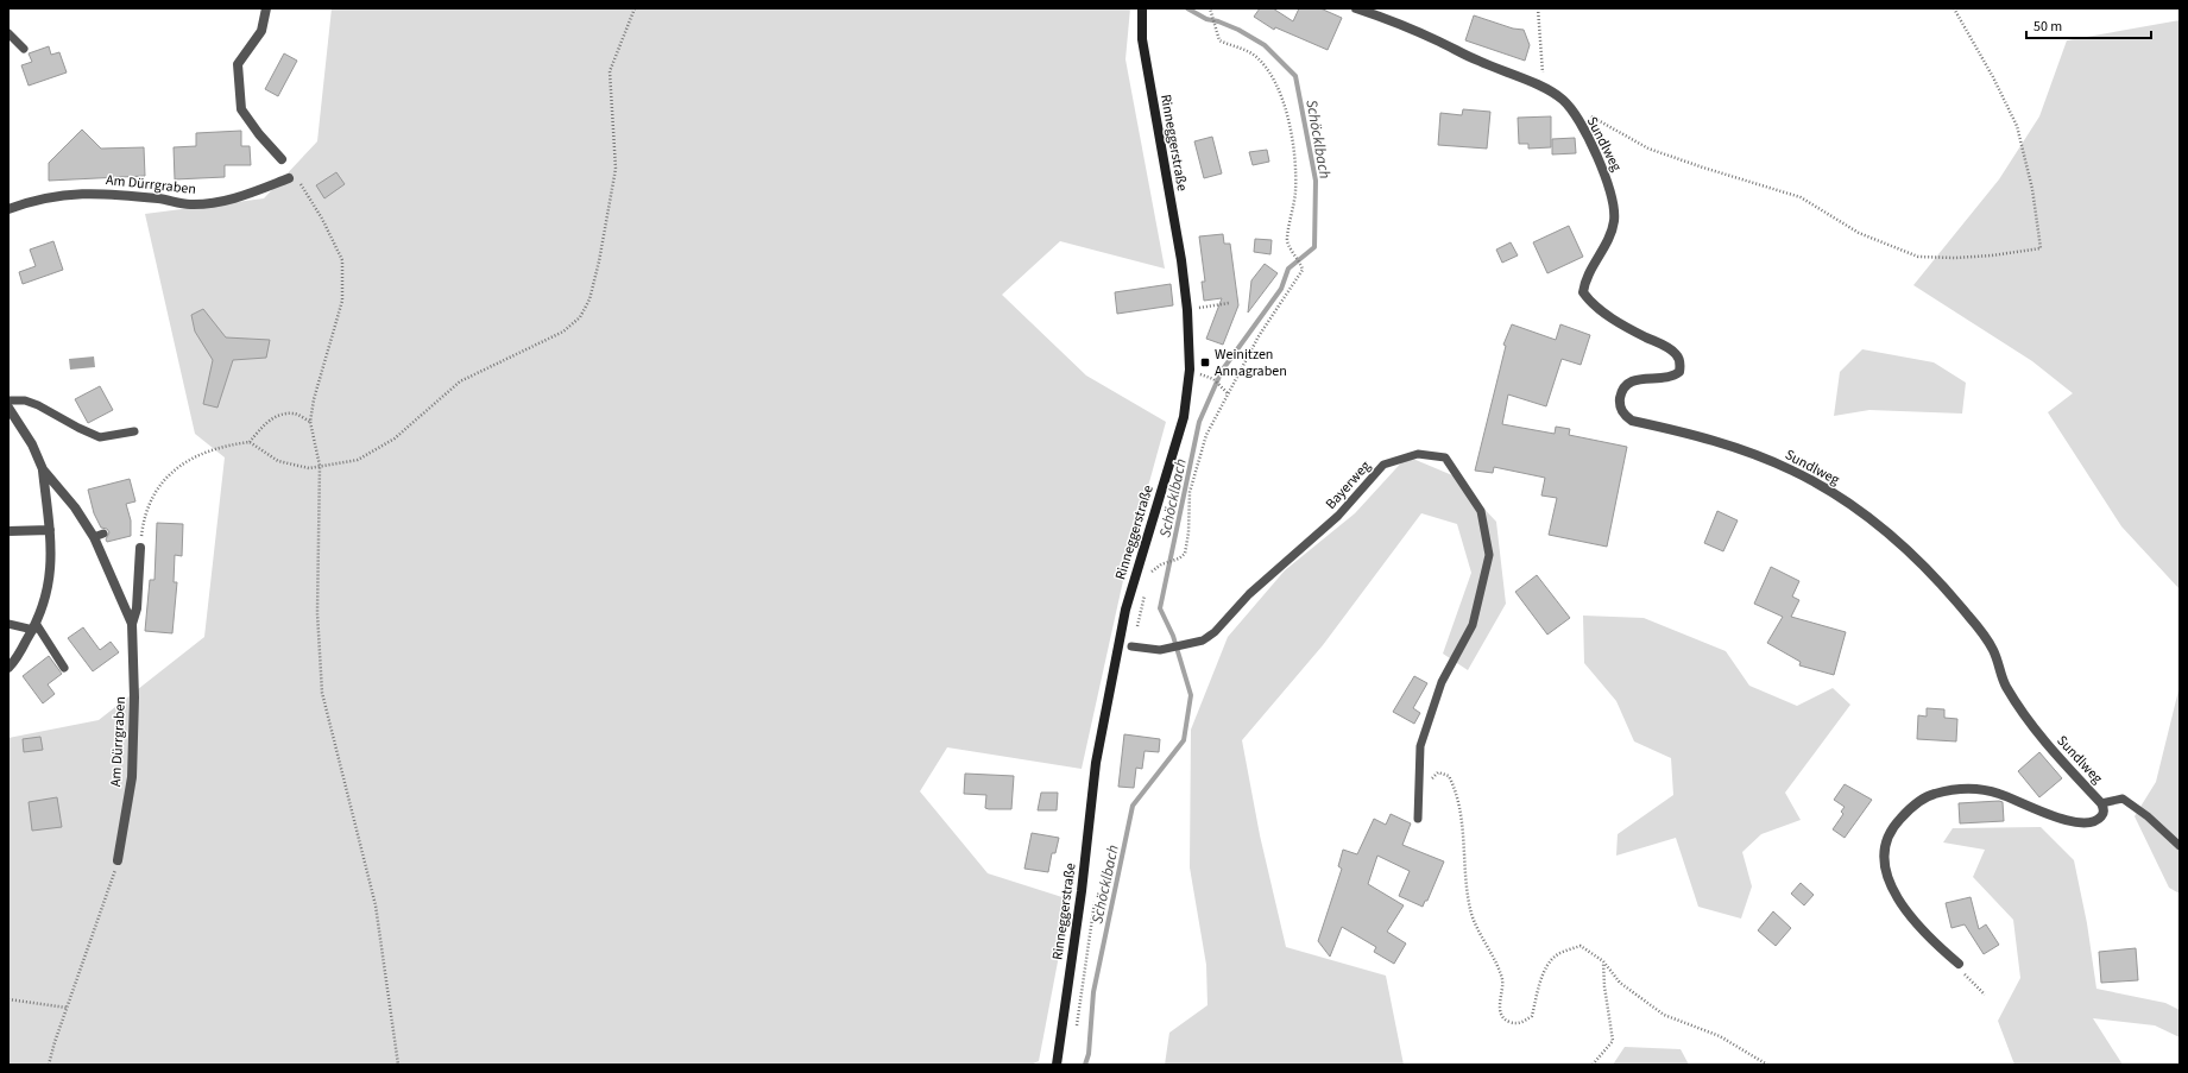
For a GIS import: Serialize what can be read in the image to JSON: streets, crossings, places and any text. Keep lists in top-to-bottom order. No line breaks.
{"streets":{"main road":["Rinneggerstraße"],"street":["Sundlweg","Am Dürrgraben"],"lane":["Bayerweg"]},"water":["Schöcklbach"],"places":{"transit":["Weinitzen Annagraben"]},"scale_bar":"50 m"}
